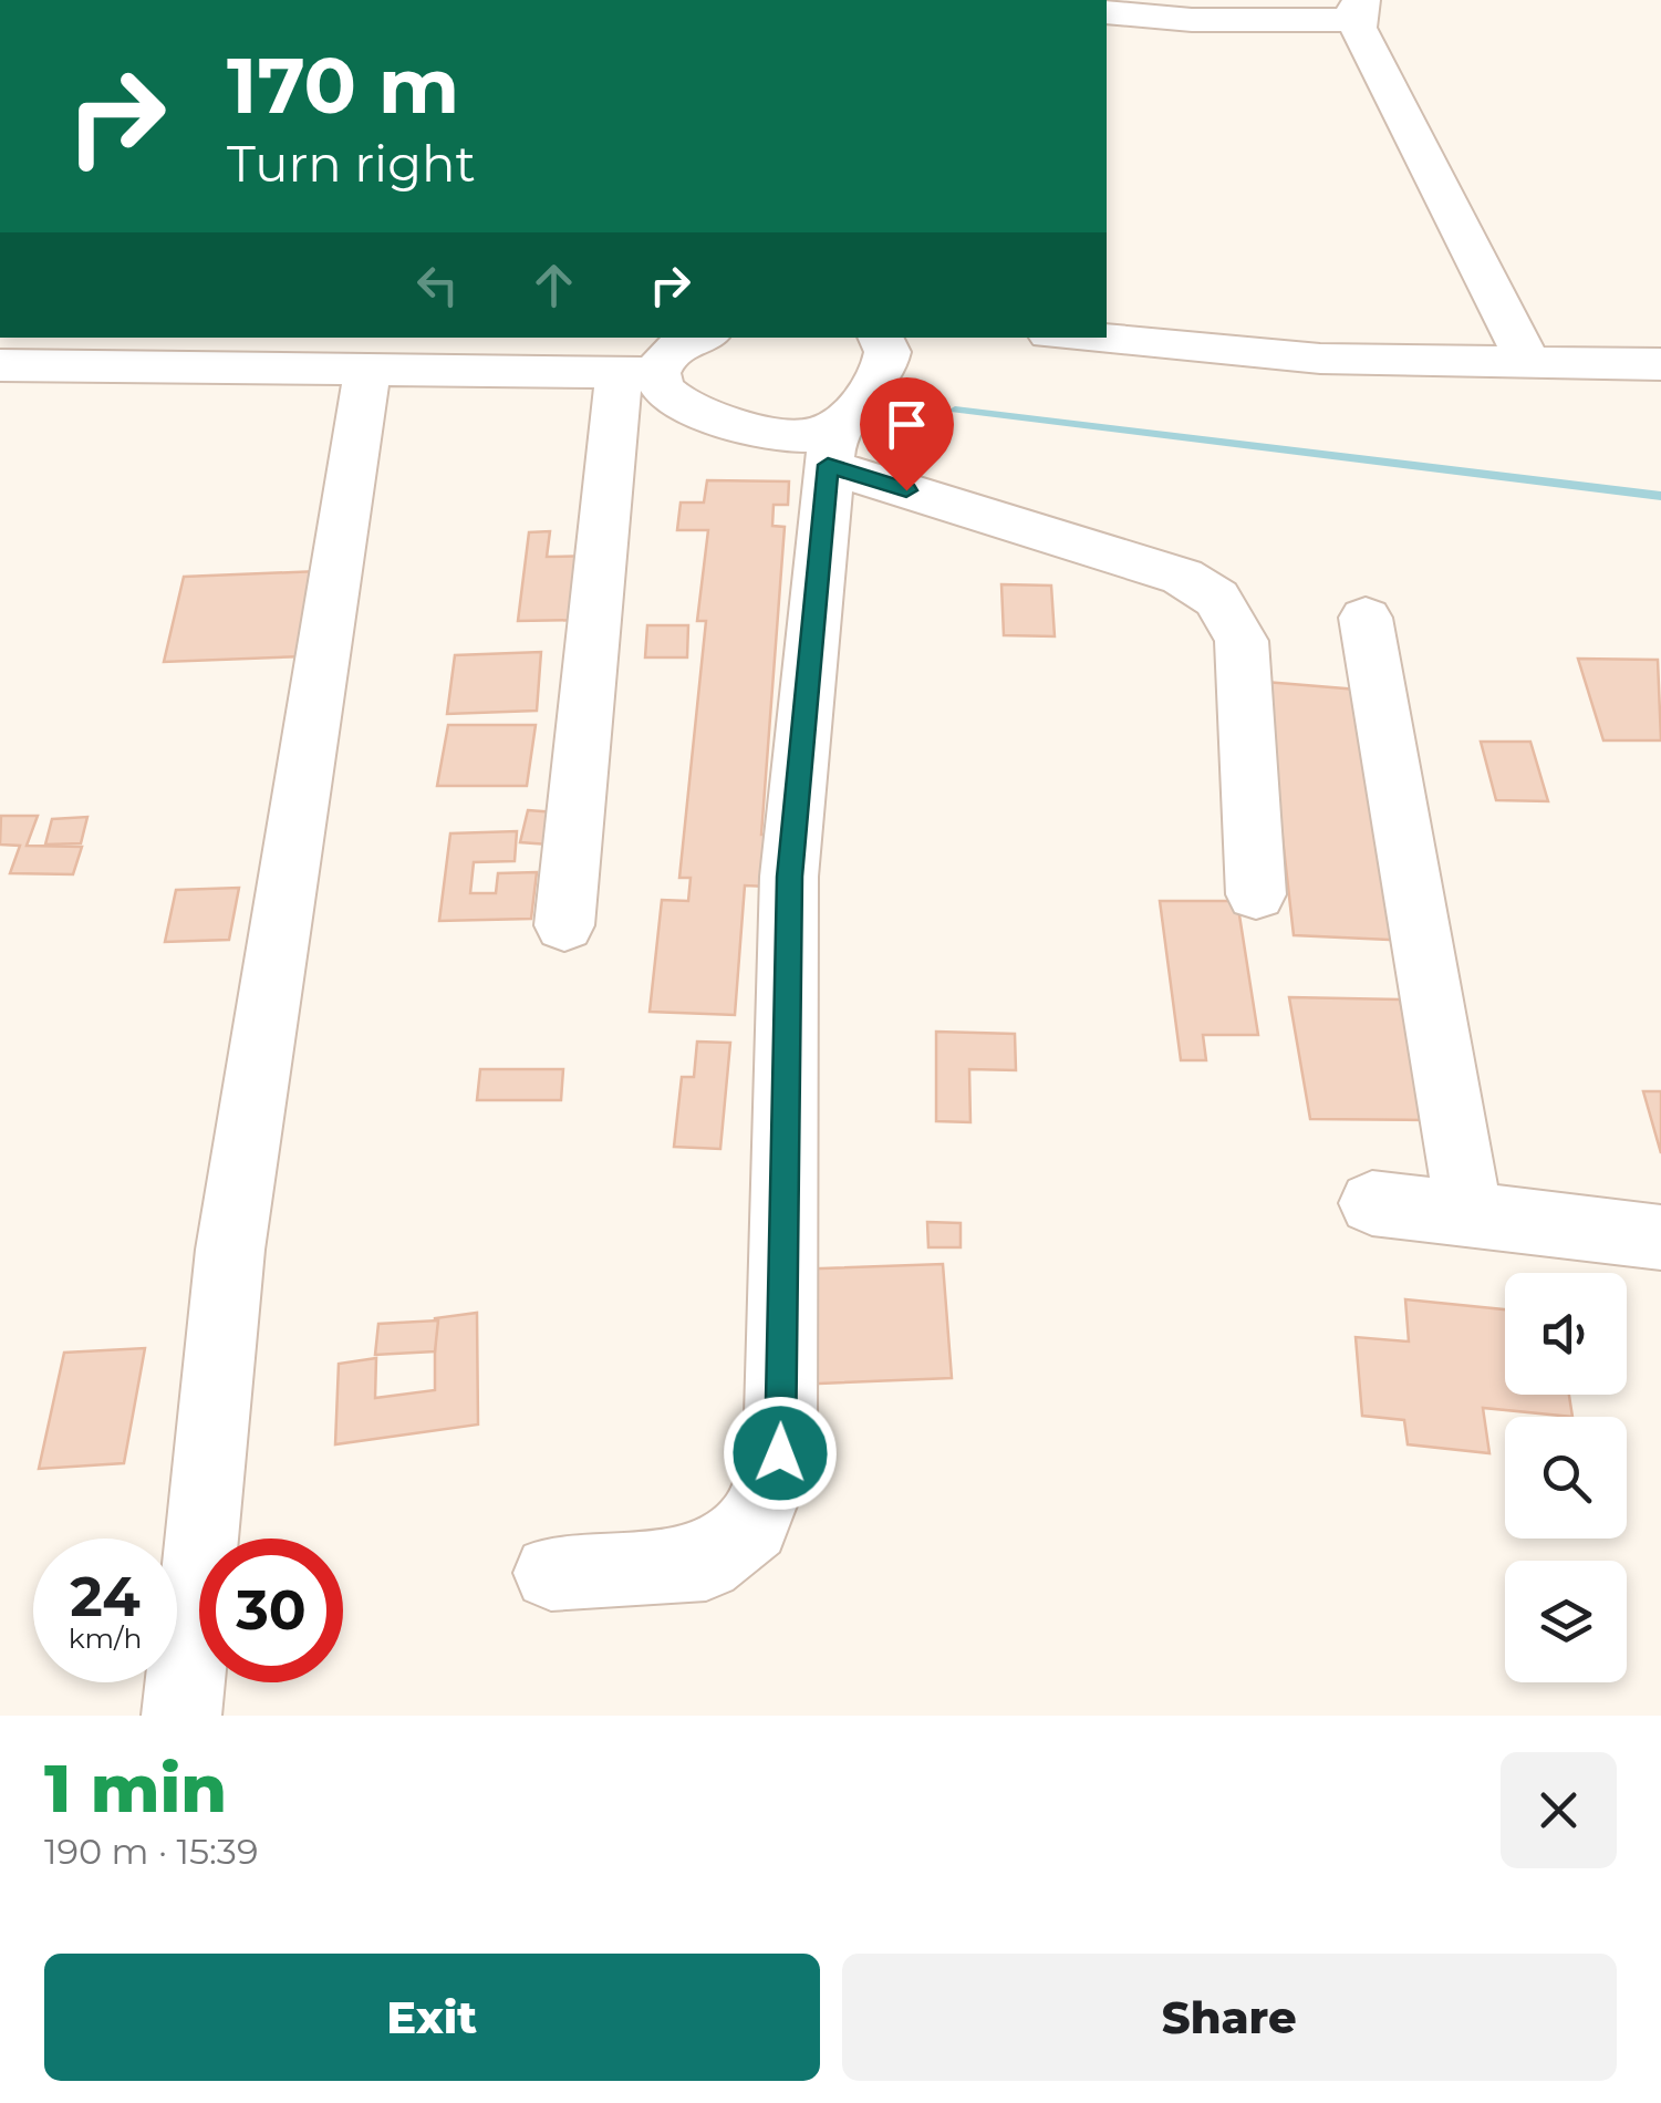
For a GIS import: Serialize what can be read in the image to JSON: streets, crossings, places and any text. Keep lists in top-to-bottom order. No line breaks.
{"page":{"turn":["170 m","Turn right"],"speed":"24 km/h","limit":"30","heading":["1 min","190 m · 15:39"],"buttons":["Exit","Share"]}}
